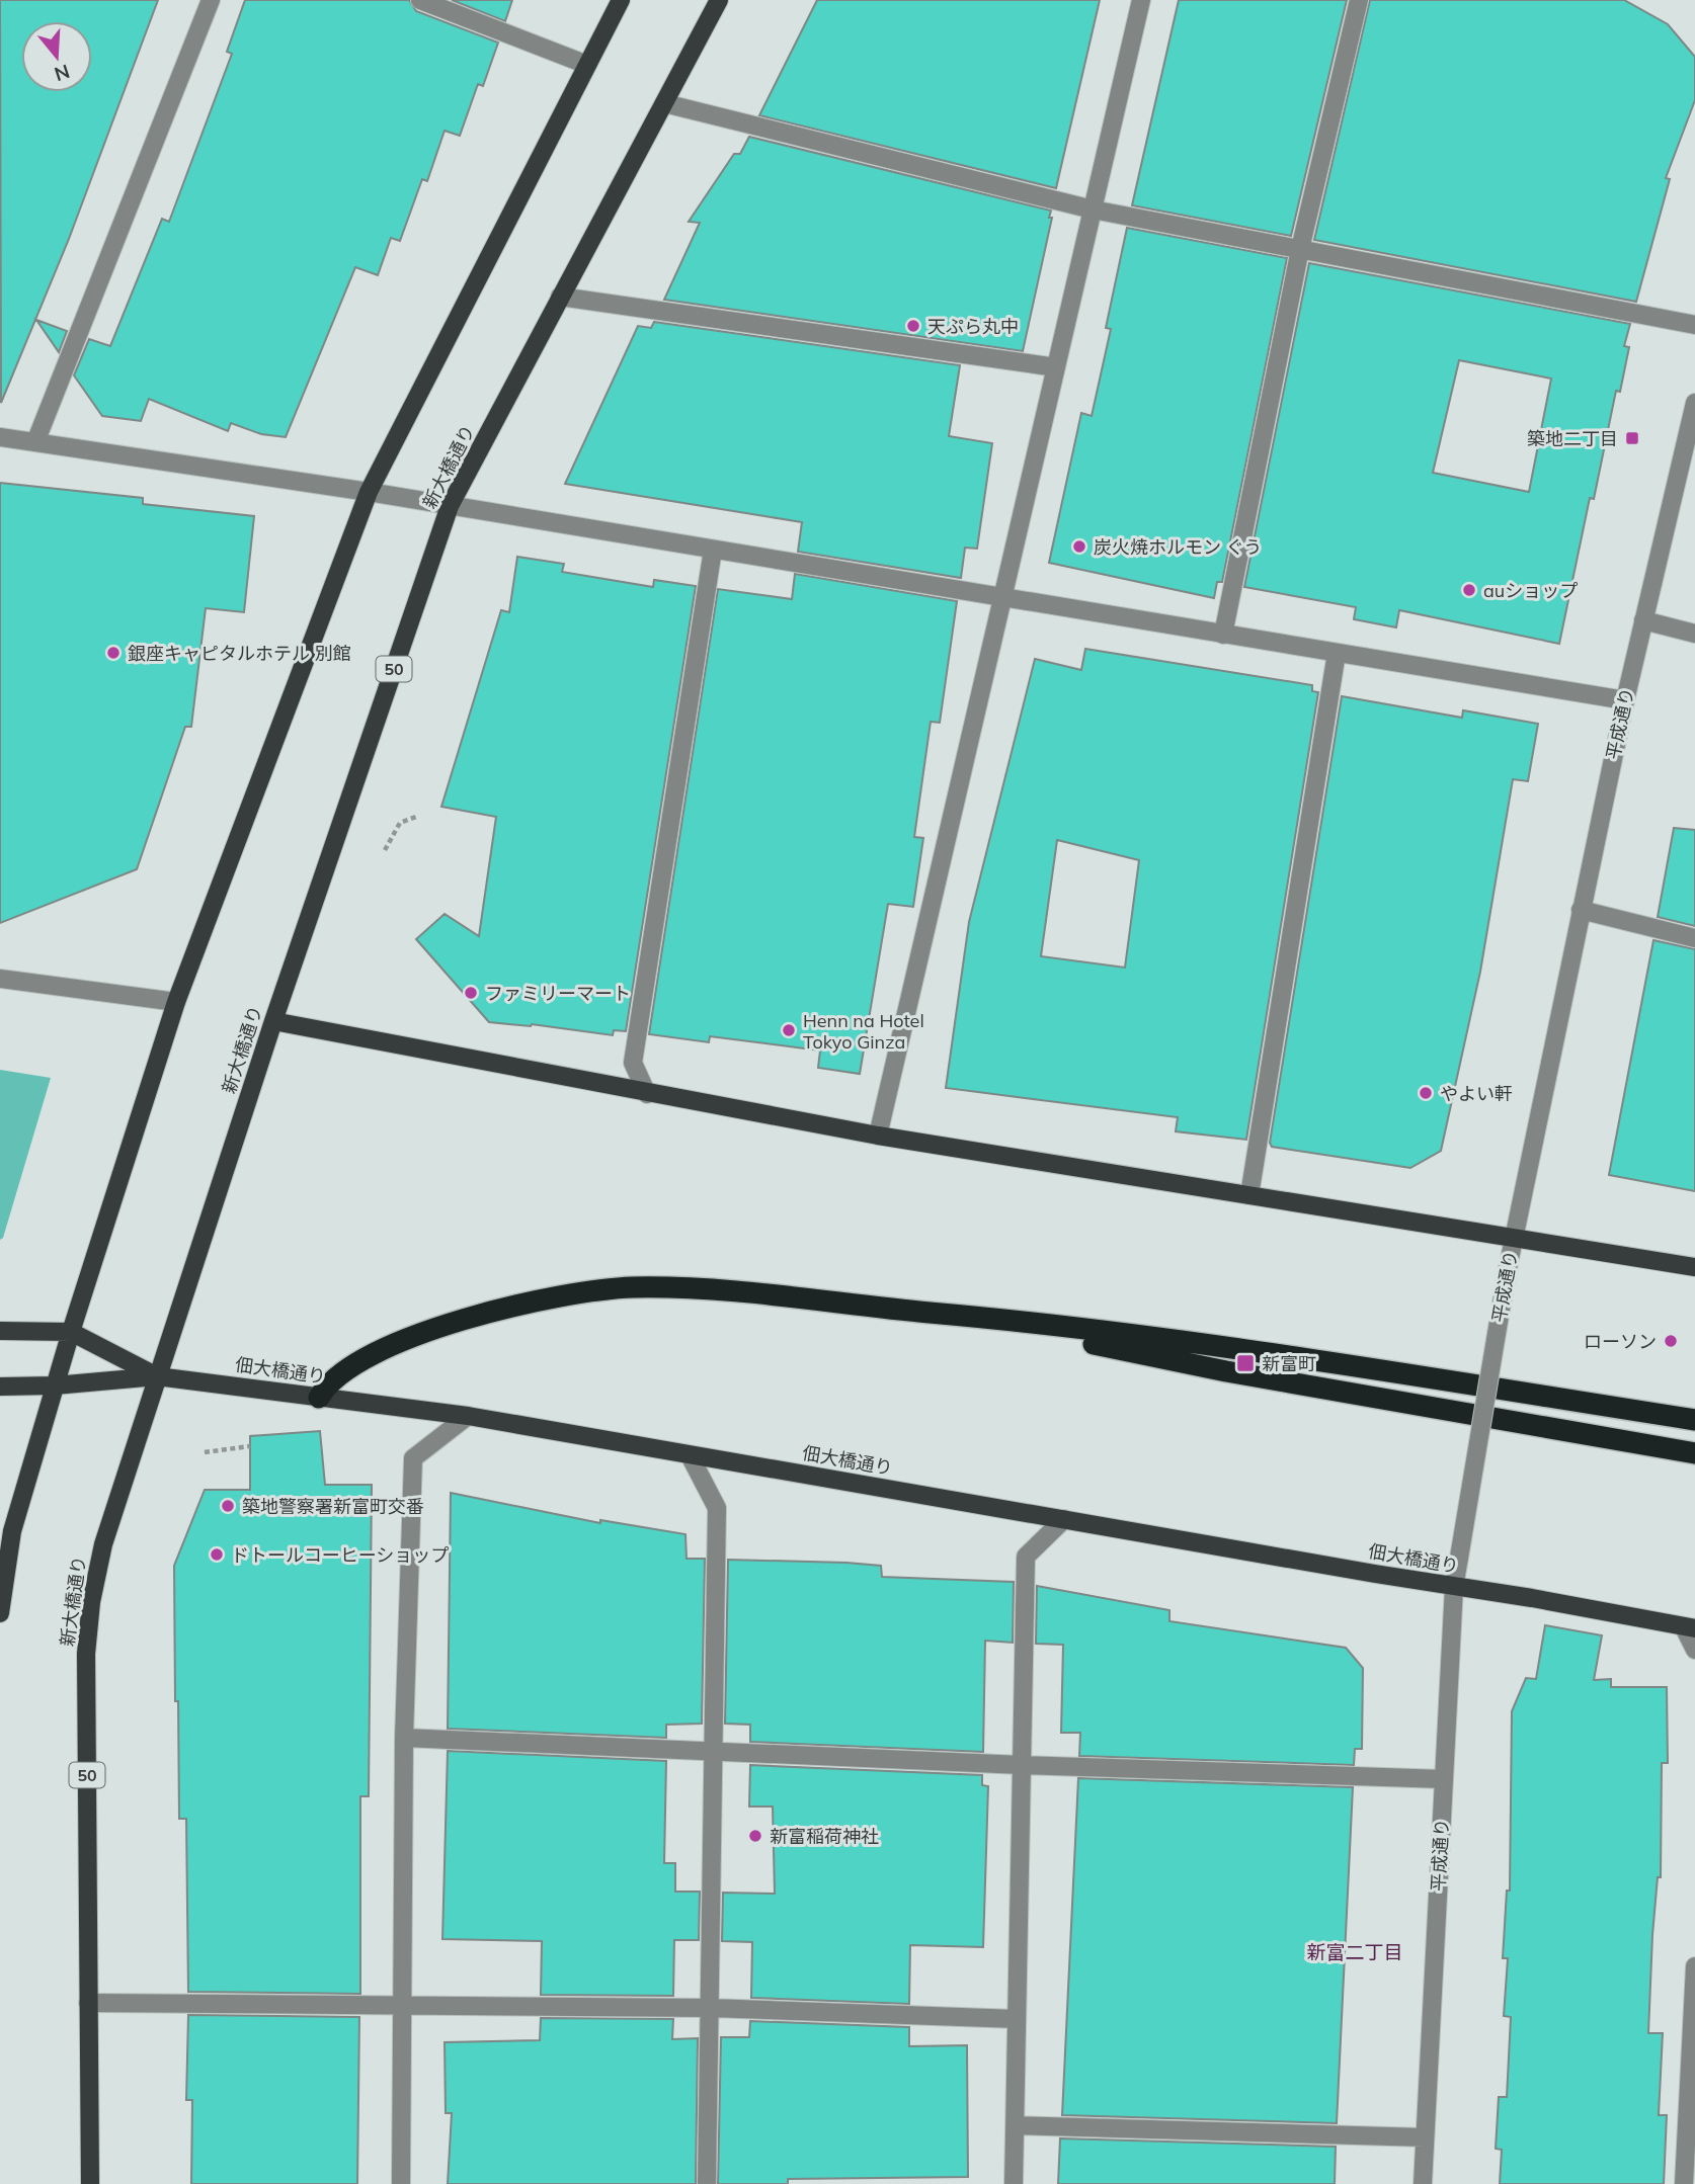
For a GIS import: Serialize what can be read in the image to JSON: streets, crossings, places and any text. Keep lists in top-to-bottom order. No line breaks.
{"streets":{"main road":["新大橋通り","50","佃大橋通り"],"street":["平成通り"]},"crossings":[["新大橋通り","佃大橋通り"],["平成通り","佃大橋通り"]],"districts":["新富二丁目"],"places":{"other":["天ぷら丸中","炭火焼ホルモン ぐう","auショップ","銀座キャピタルホテル 別館","ファミリーマート","Henn na Hotel Tokyo Ginza","やよい軒","ローソン","築地警察署新富町交番","ドトールコーヒーショップ","新富稲荷神社"],"transit":["築地二丁目","新富町"]},"north":"bottom"}
